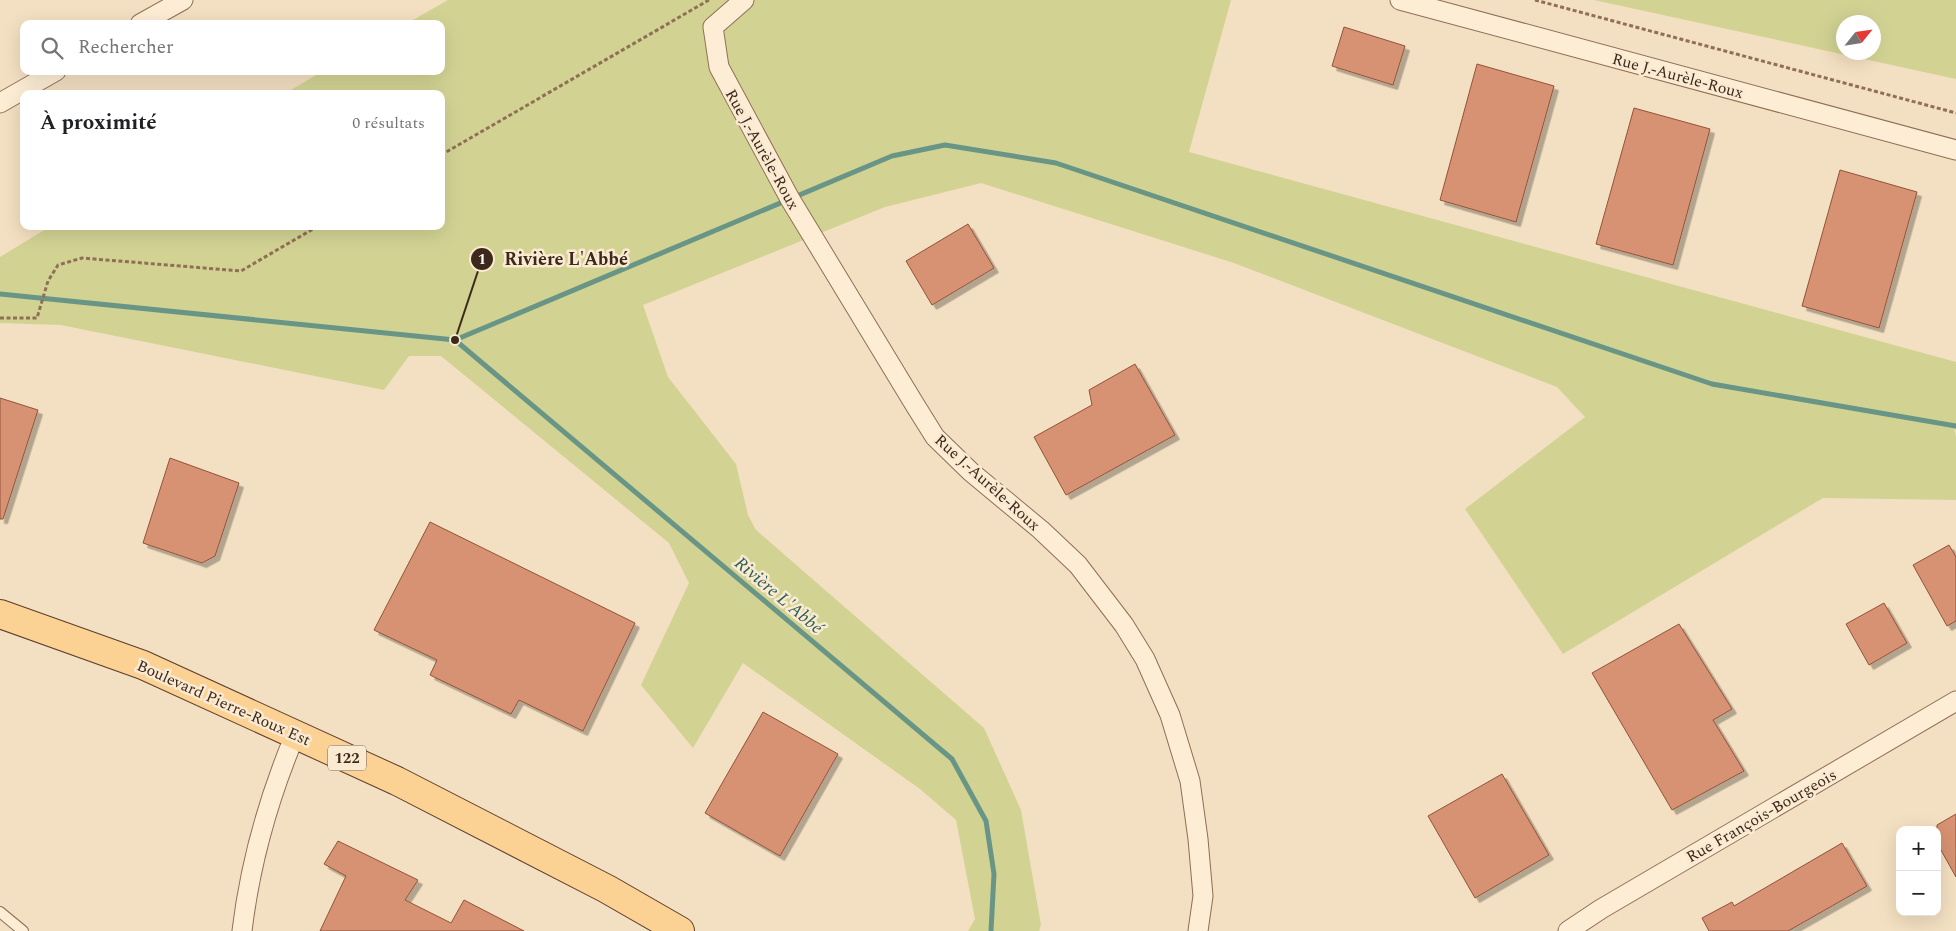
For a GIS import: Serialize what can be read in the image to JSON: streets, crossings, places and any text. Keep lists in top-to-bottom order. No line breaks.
{"streets":{"main road":["Boulevard Pierre-Roux Est","122"],"street":["Rue J.-Aurèle-Roux","Rue François-Bourgeois"]},"water":["Rivière L'Abbé"],"places":["Rivière L'Abbé"],"north":"top right","page":{"search":"Rechercher","heading":["À proximité","0 résultats"],"map_buttons":["+","−"]}}
